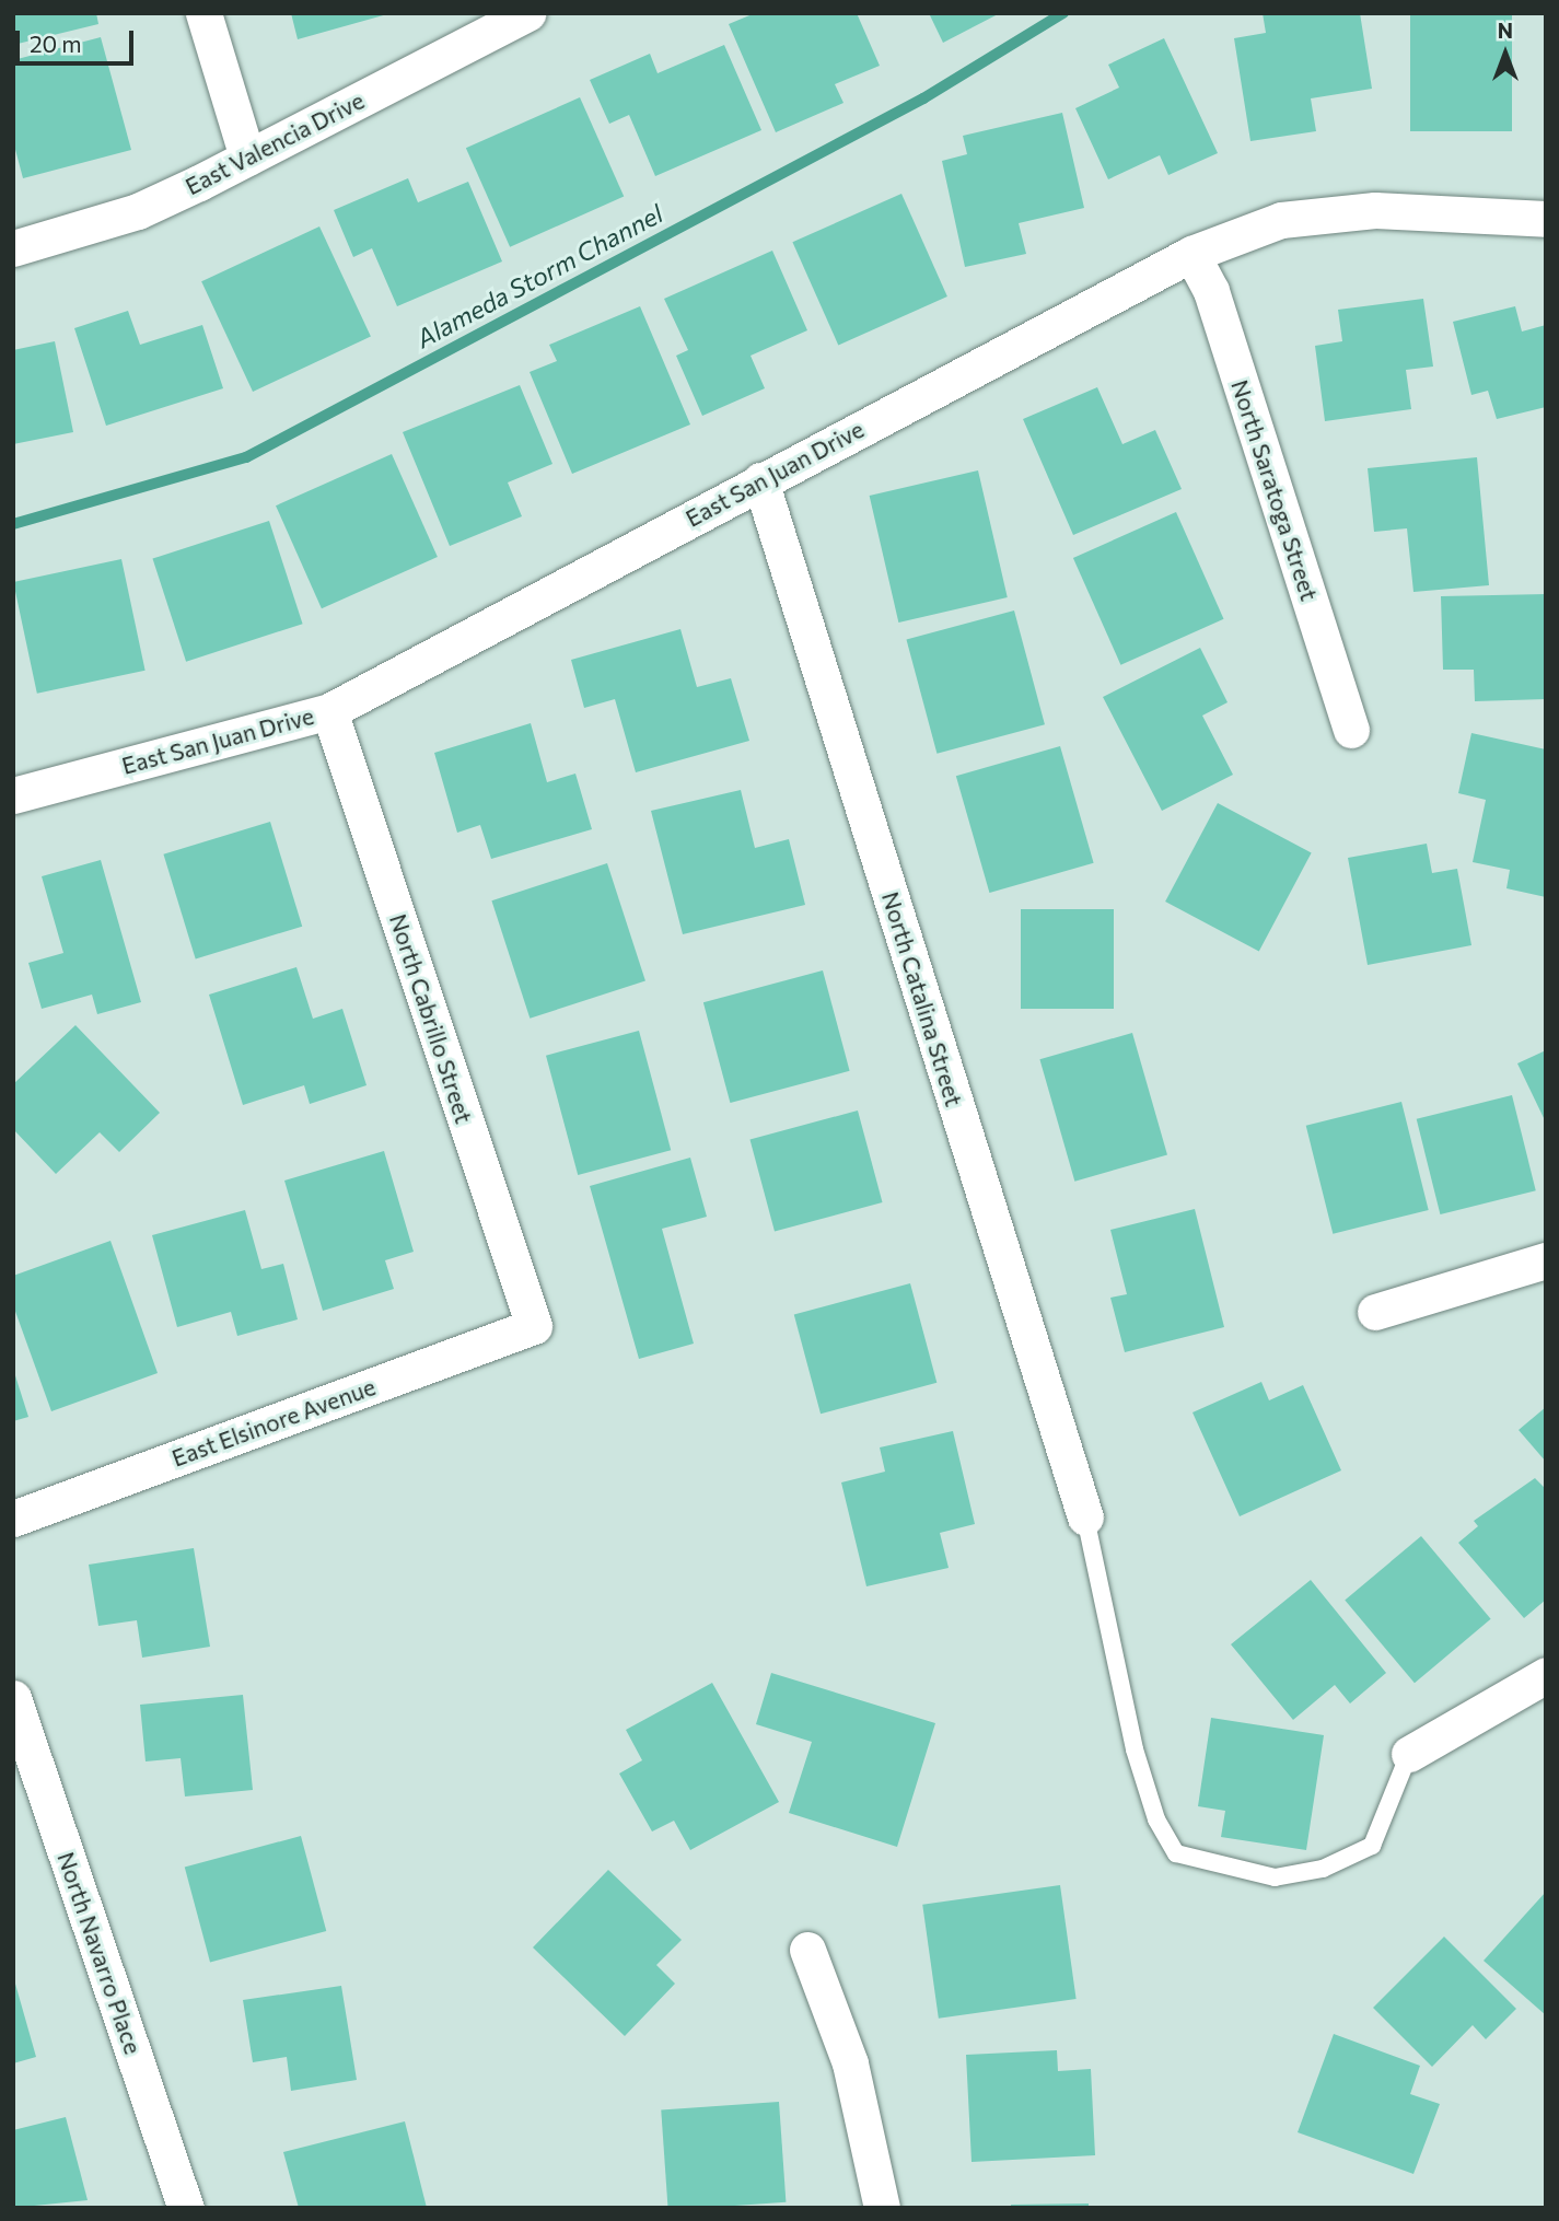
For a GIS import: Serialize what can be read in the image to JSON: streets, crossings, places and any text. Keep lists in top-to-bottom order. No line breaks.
{"streets":{"street":["East Valencia Drive","East San Juan Drive","North Saratoga Street","North Catalina Street","North Cabrillo Street","East Elsinore Avenue","North Navarro Place"]},"crossings":[["East San Juan Drive","North Saratoga Street"],["East San Juan Drive","North Catalina Street"],["East San Juan Drive","North Cabrillo Street"],["North Cabrillo Street","East Elsinore Avenue"]],"water":["Alameda Storm Channel"],"scale_bar":"20 m","north":"top"}
